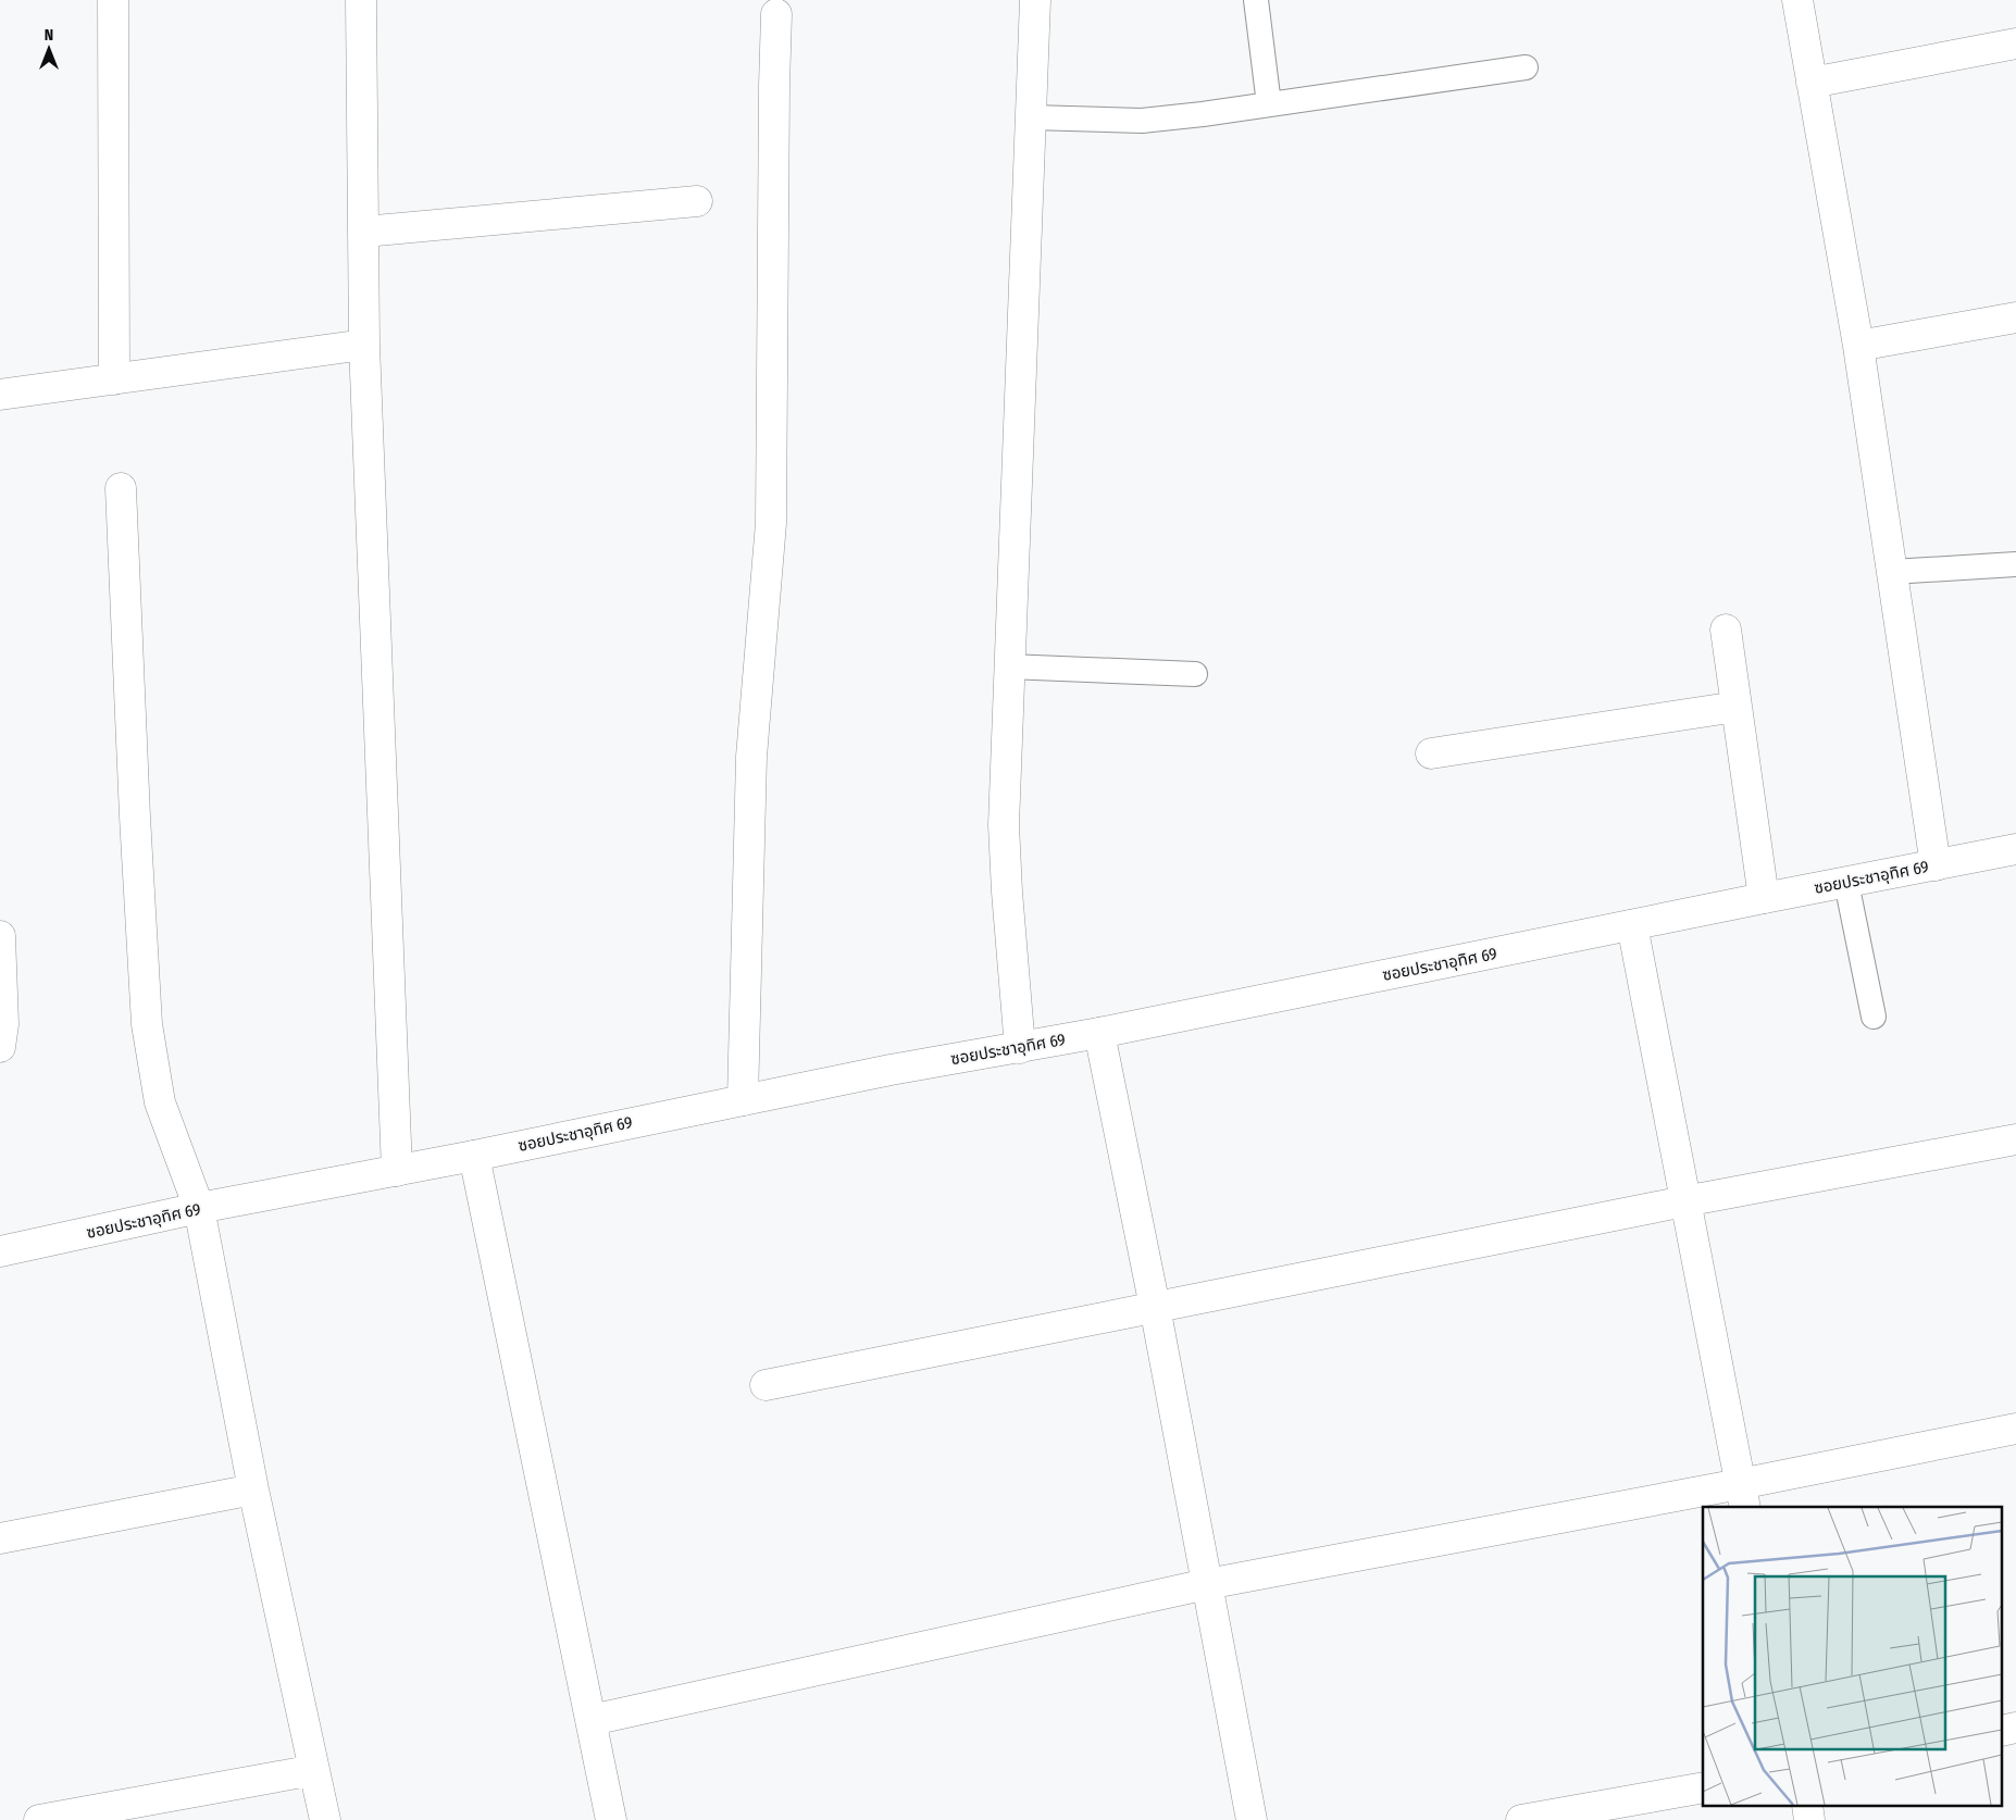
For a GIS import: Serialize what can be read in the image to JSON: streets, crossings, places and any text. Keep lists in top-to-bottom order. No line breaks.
{"streets":{"street":["ซอยประชาอุทิศ 69"]},"north":"top"}
